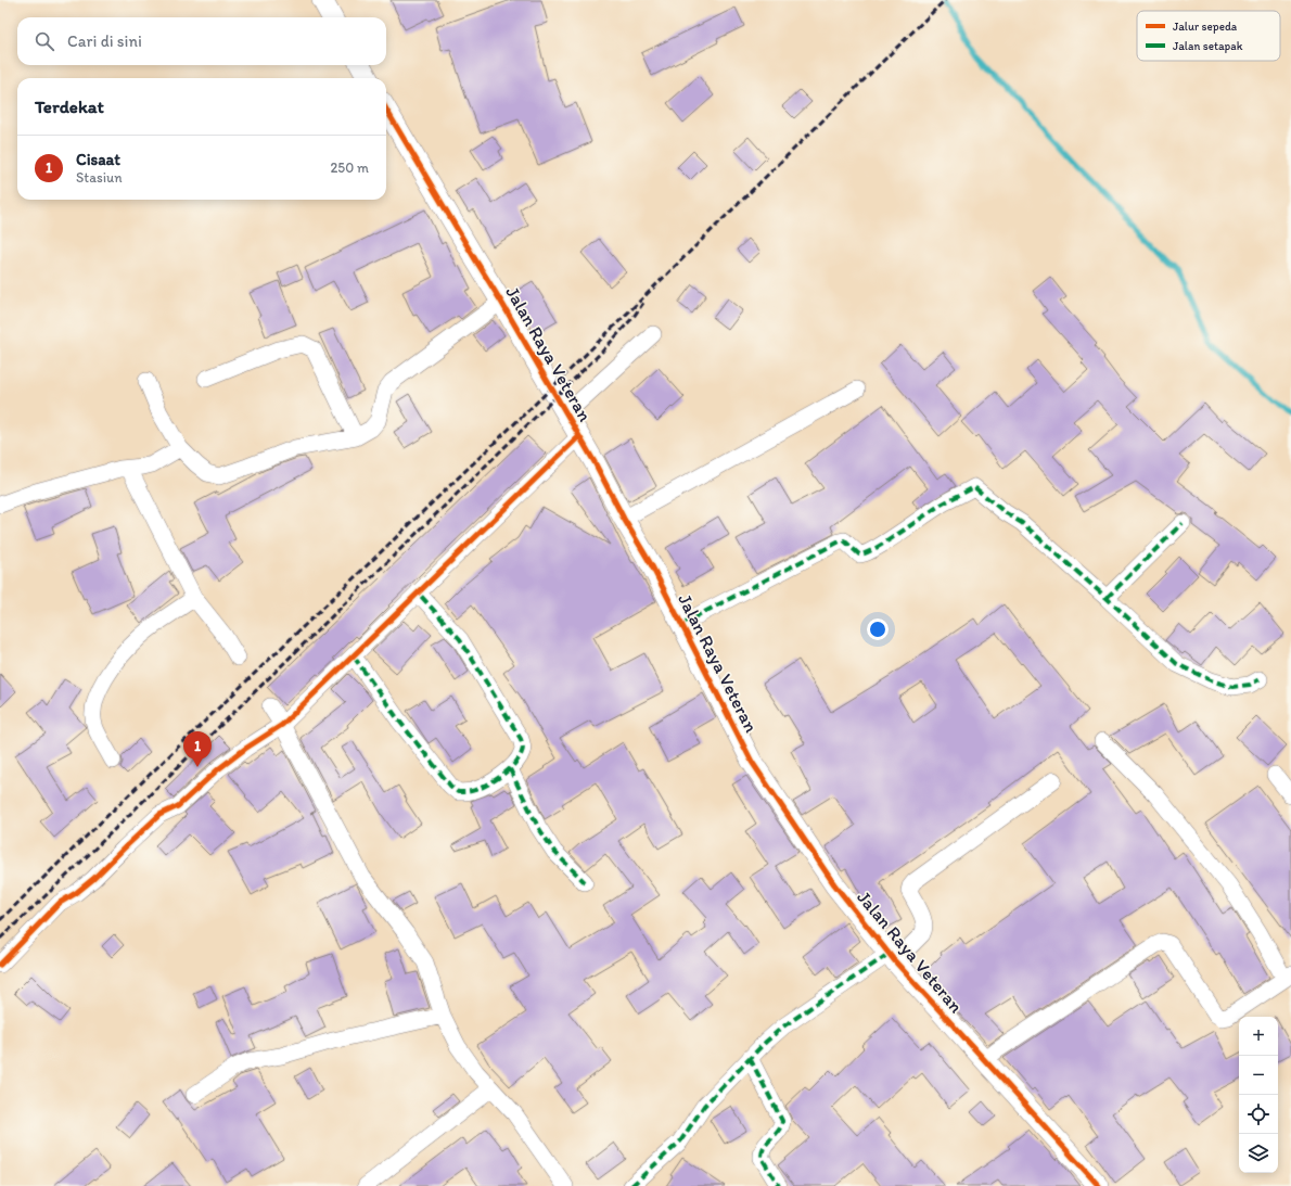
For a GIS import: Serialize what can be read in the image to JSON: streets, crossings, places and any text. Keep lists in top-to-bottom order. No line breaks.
{"streets":{"street":["Jalan Raya Veteran"]},"legend":["Jalur sepeda","Jalan setapak"],"page":{"search":"Cari di sini","heading":"Terdekat","list":[{"mark":"1","name":"Cisaat","note":"Stasiun","value":"250 m"}],"pins":"1","map_buttons":["+","−"]}}
